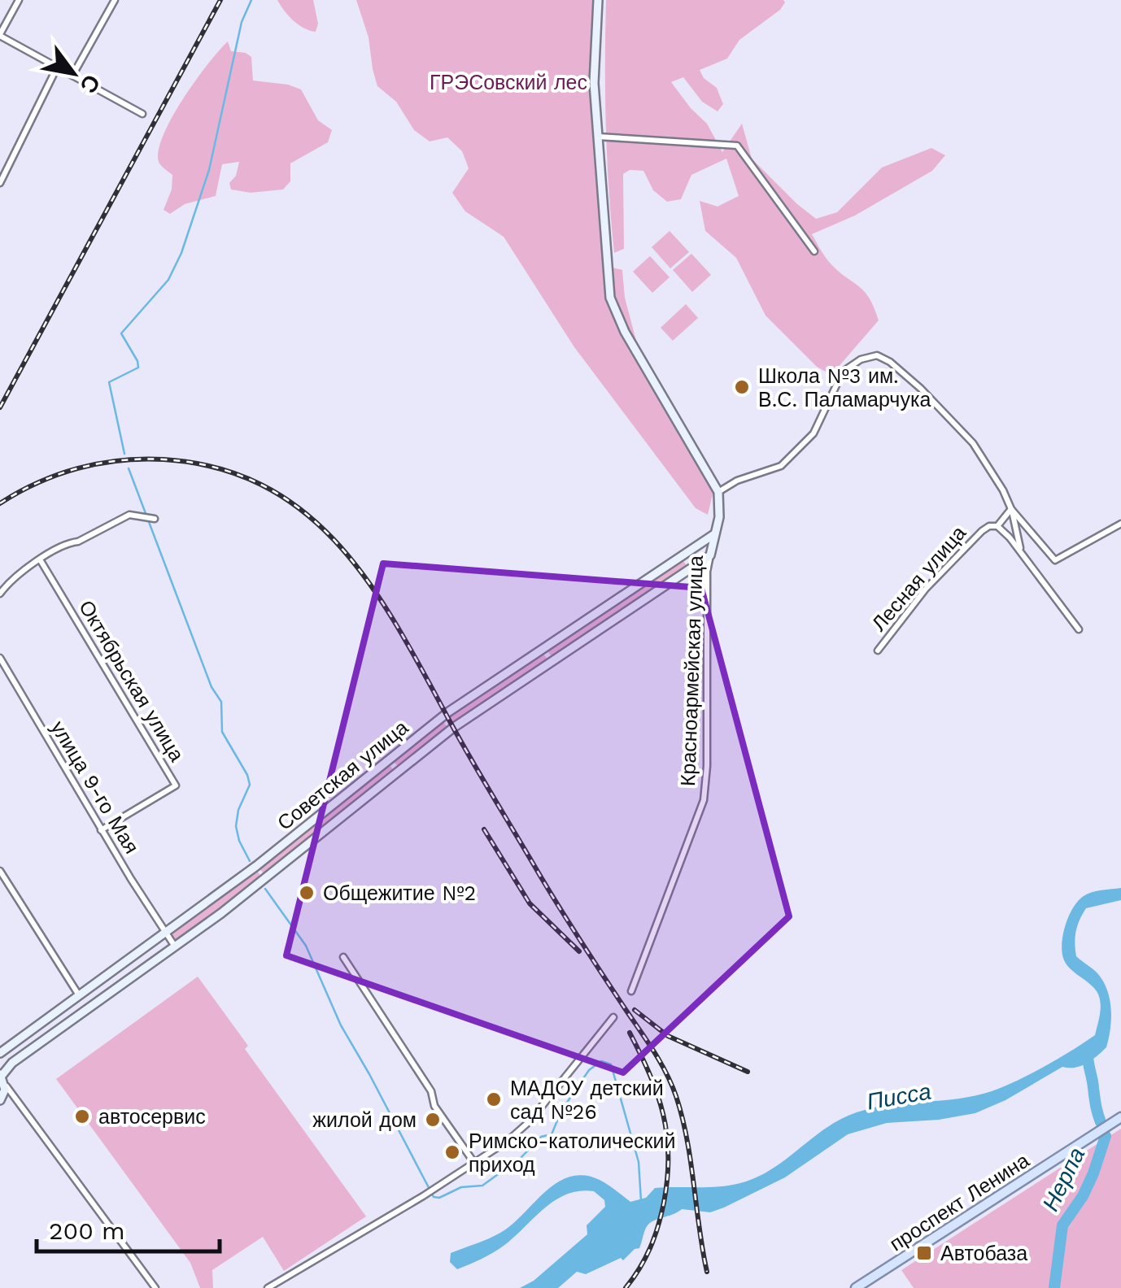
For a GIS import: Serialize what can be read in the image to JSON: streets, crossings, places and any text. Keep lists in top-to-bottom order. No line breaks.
{"streets":{"main road":["Красноармейская улица","Советская улица","проспект Ленина"],"street":["Лесная улица","Октябрьская улица","улица 9-го Мая"]},"crossings":[["Красноармейская улица","Советская улица"],["Октябрьская улица","улица 9-го Мая"],["Советская улица","улица 9-го Мая"]],"water":["Писса","Нерпа"],"parks":["ГРЭСовский лес"],"places":{"other":["Школа №3 им. В.С. Паламарчука","Общежитие №2","МАДОУ детский сад №26","автосервис","жилой дом","Римско-католический приход"],"transit":["Автобаза"]},"scale_bar":"200 m","north":"bottom right"}
